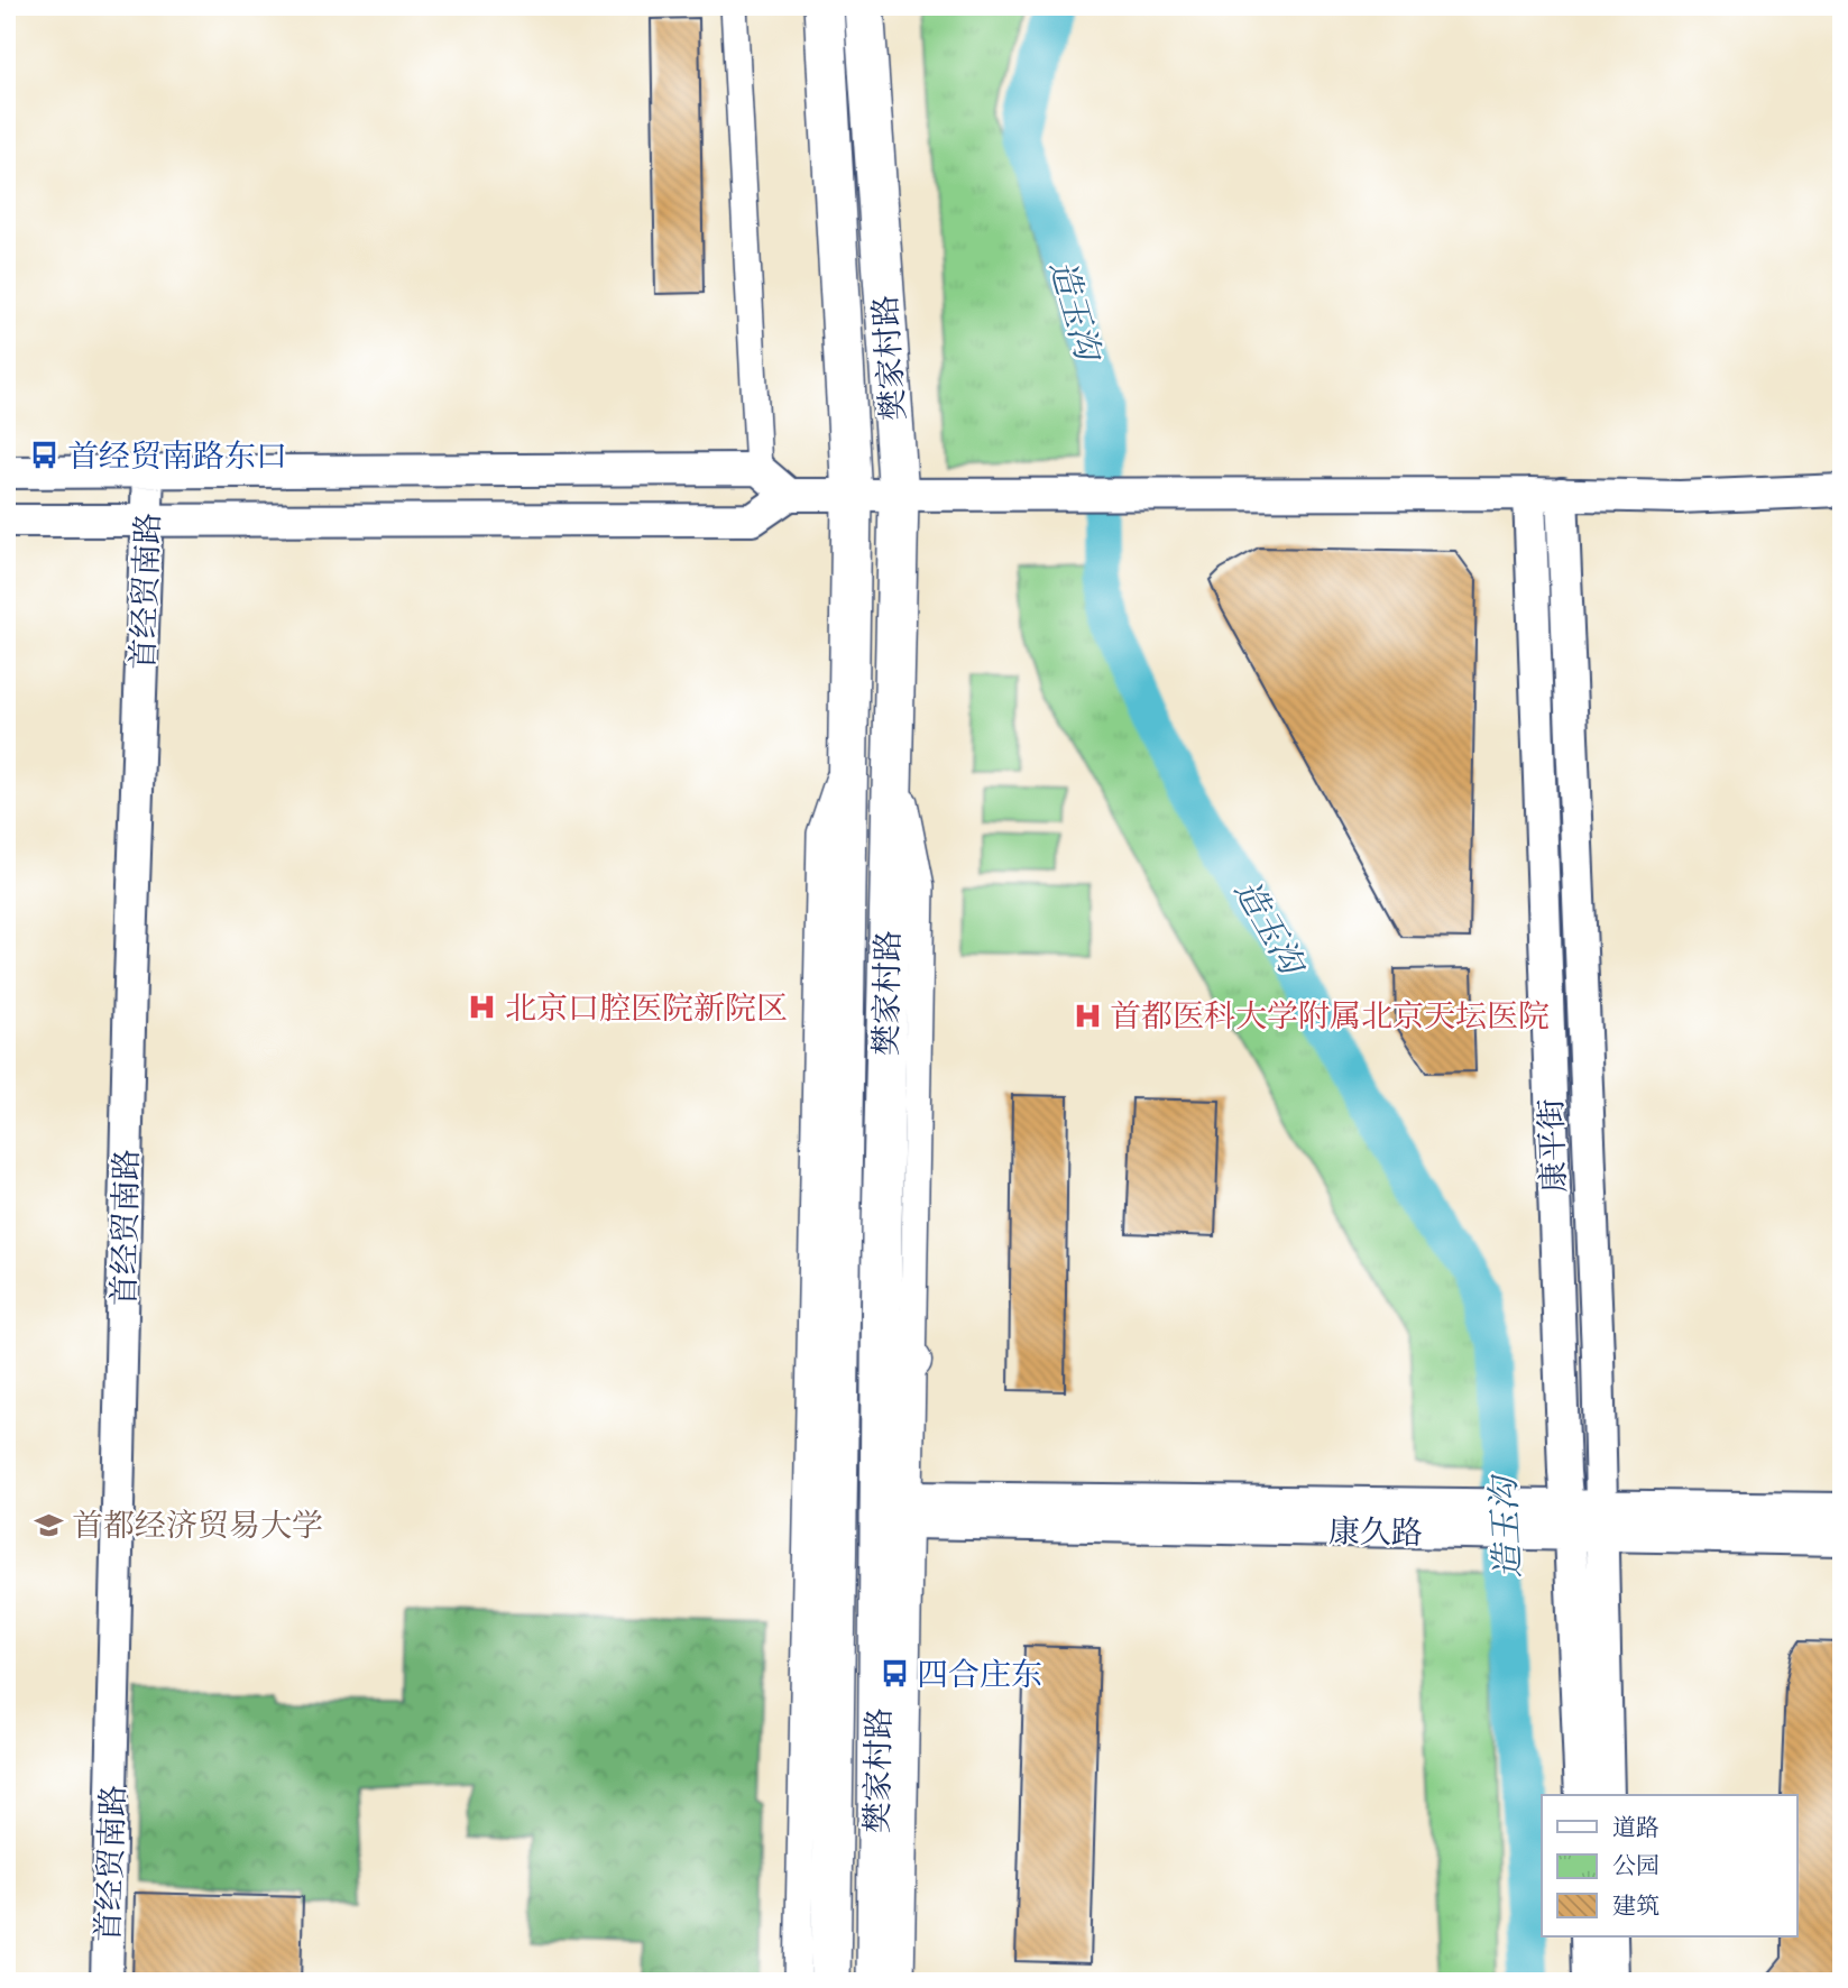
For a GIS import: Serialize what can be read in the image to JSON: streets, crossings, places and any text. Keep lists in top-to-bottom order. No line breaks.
{"streets":{"main road":["樊家村路"],"street":["首经贸南路","康平街","康久路"]},"crossings":[["康平街","康久路"]],"water":["造玉沟"],"places":{"bus stop":["首经贸南路东口","四合庄东"],"hospital":["北京口腔医院新院区","首都医科大学附属北京天坛医院"],"school or university":["首都经济贸易大学"]},"legend":["道路","公园","建筑"]}
